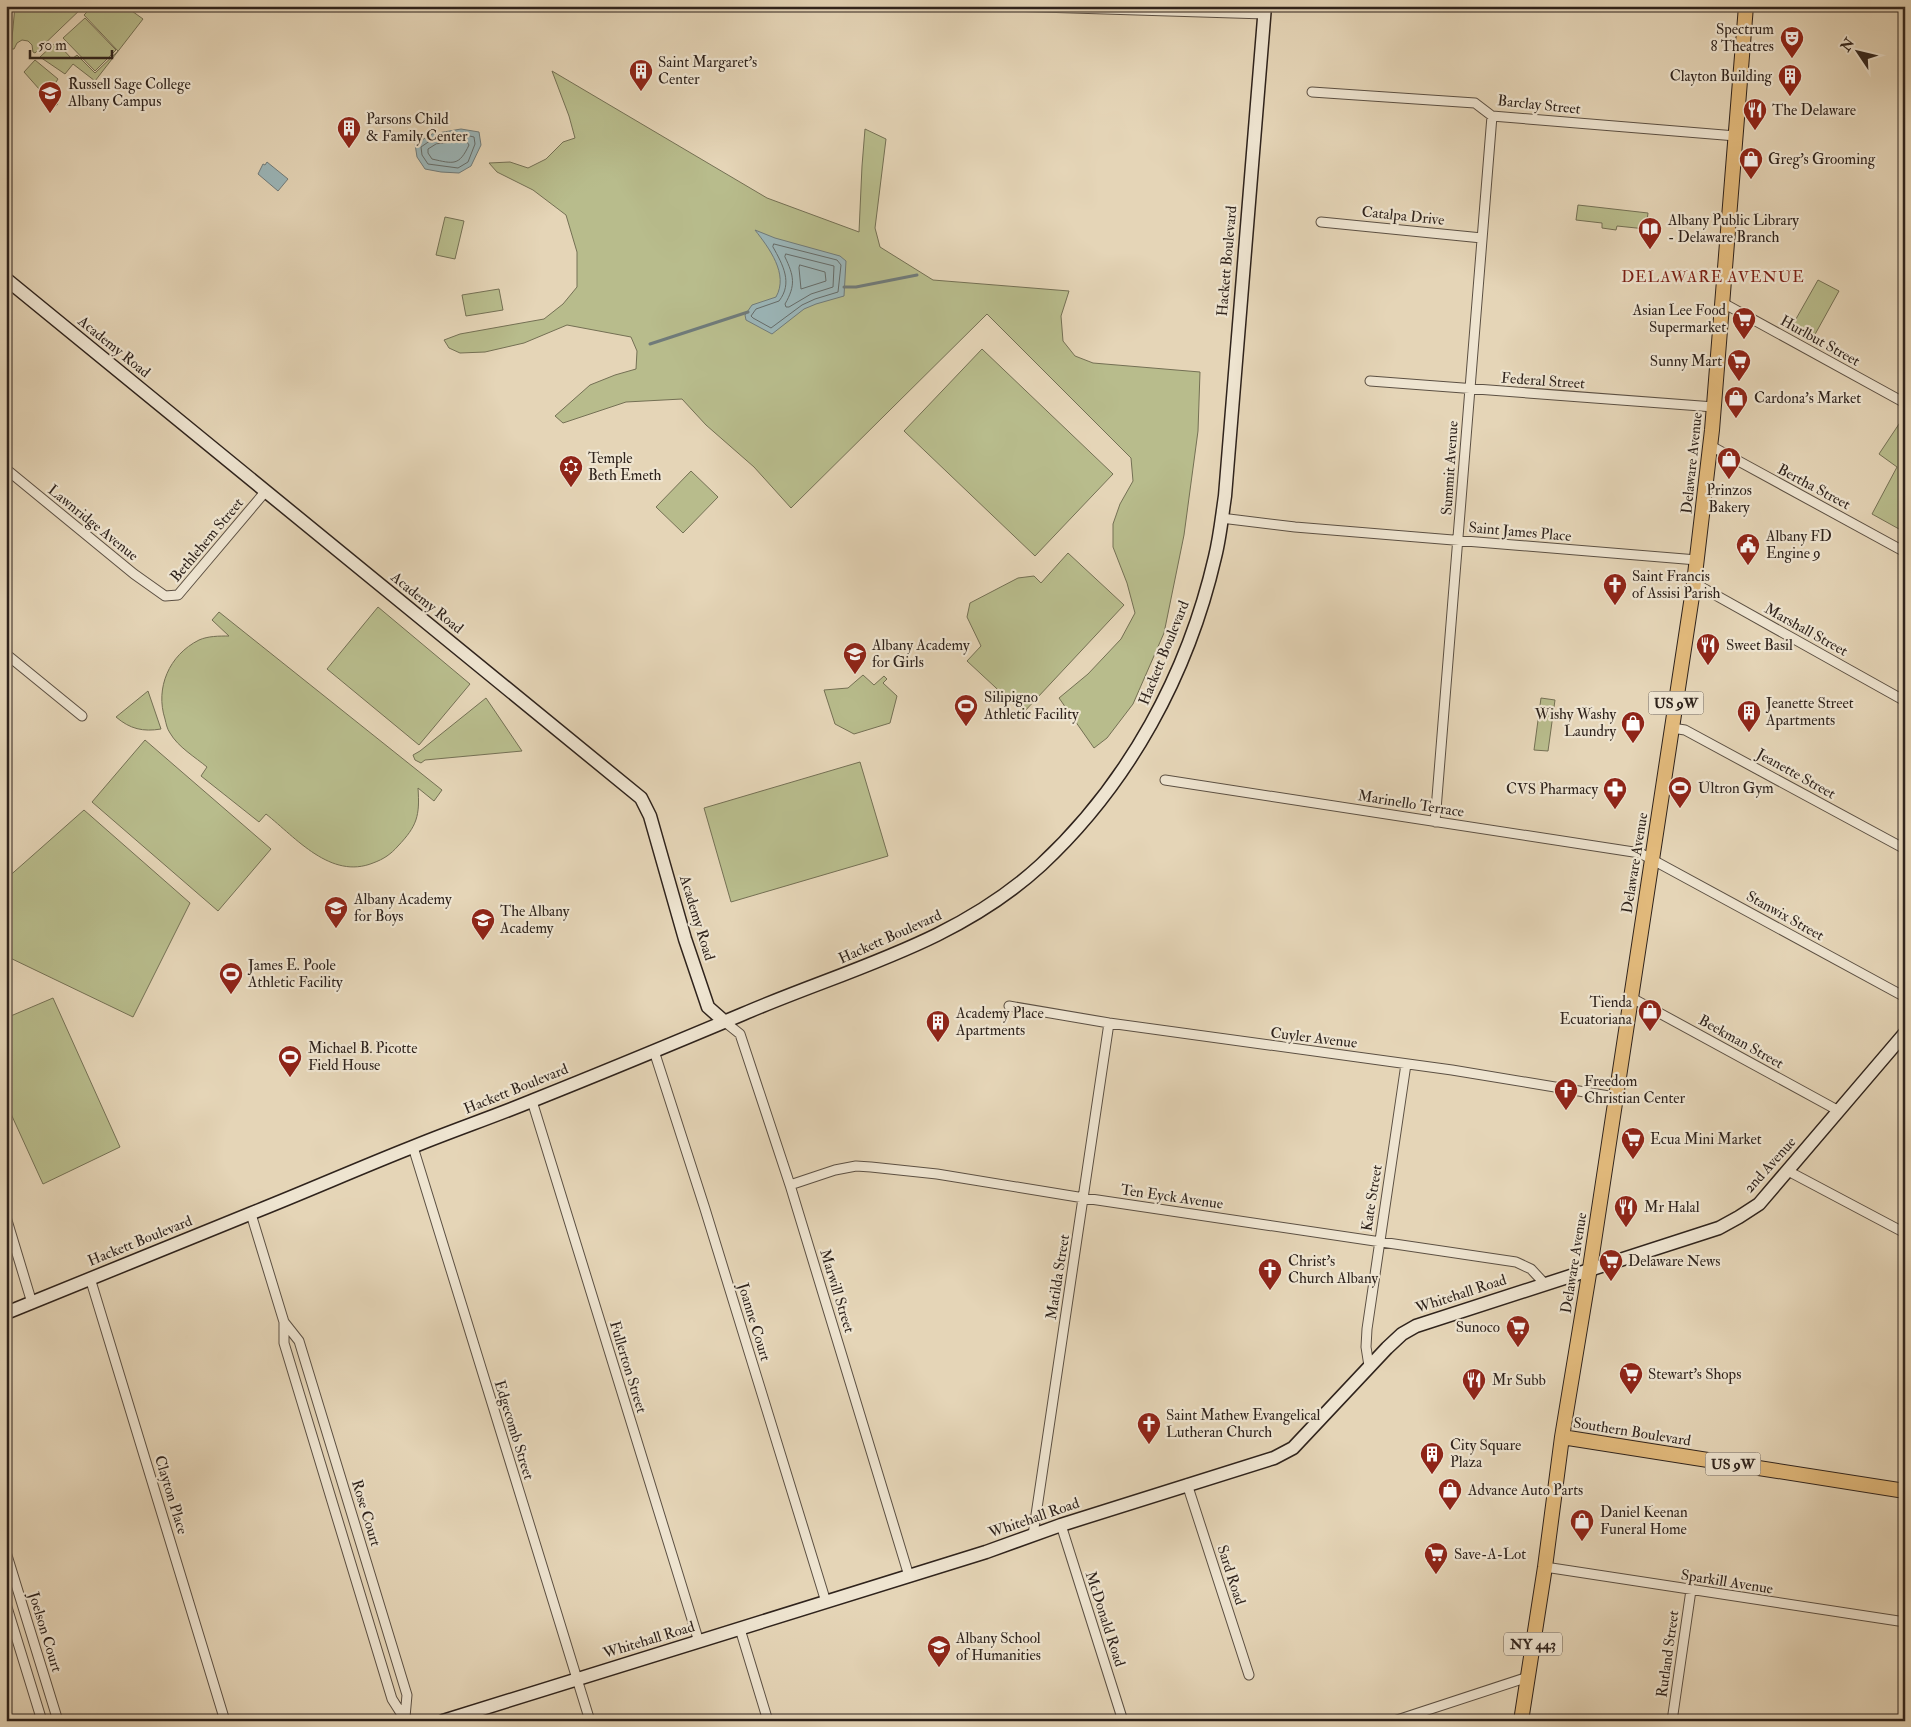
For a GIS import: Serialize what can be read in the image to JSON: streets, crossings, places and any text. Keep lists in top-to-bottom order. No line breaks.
{"streets":{"main road":["Delaware Avenue","US 9W","Southern Boulevard","NY 443"],"street":["Barclay Street","Catalpa Drive","Hackett Boulevard","Hurlbut Street","Academy Road","Federal Street","Summit Avenue","Bertha Street","Lawnridge Avenue","Saint James Place","Bethlehem Street","Marshall Street","Jeanette Street","Marinello Terrace","Stanwix Street","Cuyler Avenue","Beekman Street","2nd Avenue","Ten Eyck Avenue","Kate Street","Matilda Street","Marwill Street","Whitehall Road","Joanne Court","Fullerton Street","Edgecomb Street","Clayton Place","Rose Court","Sard Road","Sparkill Avenue","McDonald Road","Joelson Court","Rutland Street"]},"crossings":[["Barclay Street","Delaware Avenue"],["Barclay Street","Summit Avenue"],["Catalpa Drive","Summit Avenue"],["Hackett Boulevard","Academy Road"],["Hackett Boulevard","Saint James Place"],["Hackett Boulevard","Marwill Street"],["Hackett Boulevard","Joanne Court"],["Hackett Boulevard","Fullerton Street"],["Hackett Boulevard","Edgecomb Street"],["Hackett Boulevard","Clayton Place"],["Hackett Boulevard","Rose Court"],["Hurlbut Street","Delaware Avenue"],["Academy Road","Bethlehem Street"],["Academy Road","Marwill Street"],["Federal Street","Delaware Avenue"],["Federal Street","Summit Avenue"],["Delaware Avenue","Bertha Street"],["Delaware Avenue","Saint James Place"],["Delaware Avenue","Marshall Street"],["Delaware Avenue","Jeanette Street"],["Delaware Avenue","Marinello Terrace"],["Delaware Avenue","Stanwix Street"],["Delaware Avenue","Cuyler Avenue"],["Delaware Avenue","Beekman Street"],["Delaware Avenue","2nd Avenue"],["Delaware Avenue","Whitehall Road"],["Delaware Avenue","Southern Boulevard"],["Delaware Avenue","Sparkill Avenue"],["Summit Avenue","Saint James Place"],["Summit Avenue","Marinello Terrace"],["Lawnridge Avenue","Bethlehem Street"],["Marinello Terrace","Stanwix Street"],["Cuyler Avenue","Kate Street"],["Cuyler Avenue","Matilda Street"],["Beekman Street","2nd Avenue"],["2nd Avenue","Whitehall Road"],["Ten Eyck Avenue","Kate Street"],["Ten Eyck Avenue","Matilda Street"],["Ten Eyck Avenue","Marwill Street"],["Ten Eyck Avenue","Whitehall Road"],["Kate Street","Whitehall Road"],["Matilda Street","Whitehall Road"],["Marwill Street","Whitehall Road"],["Whitehall Road","Joanne Court"],["Whitehall Road","Fullerton Street"],["Whitehall Road","Edgecomb Street"],["Whitehall Road","Sard Road"],["Whitehall Road","McDonald Road"],["Sparkill Avenue","Rutland Street"]],"districts":["DELAWARE AVENUE"],"places":{"theatre":["Spectrum 8 Theatres"],"building":["Saint Margaret's Center","Clayton Building","Parsons Child & Family Center","Jeanette Street Apartments","Academy Place Apartments","City Square Plaza"],"school or university":["Russell Sage College Albany Campus","Albany Academy for Girls","Albany Academy for Boys","The Albany Academy","Albany School of Humanities"],"restaurant":["The Delaware","Sweet Basil","Mr Halal","Mr Subb"],"shop":["Greg's Grooming","Cardona's Market","Prinzos Bakery","Wishy Washy Laundry","Tienda Ecuatoriana","Advance Auto Parts","Daniel Keenan Funeral Home"],"library":["Albany Public Library - Delaware Branch"],"supermarket":["Asian Lee Food Supermarket","Sunny Mart","Ecua Mini Market","Delaware News","Sunoco","Stewart's Shops","Save-A-Lot"],"synagogue":["Temple Beth Emeth"],"public building":["Albany FD Engine 9"],"church":["Saint Francis of Assisi Parish","Freedom Christian Center","Christ’s Church Albany","Saint Mathew Evangelical Lutheran Church"],"sports":["Silipigno Athletic Facility","Ultron Gym","James E. Poole Athletic Facility","Michael B. Picotte Field House"],"pharmacy":["CVS Pharmacy"]},"scale_bar":"50 m","north":"top left"}
